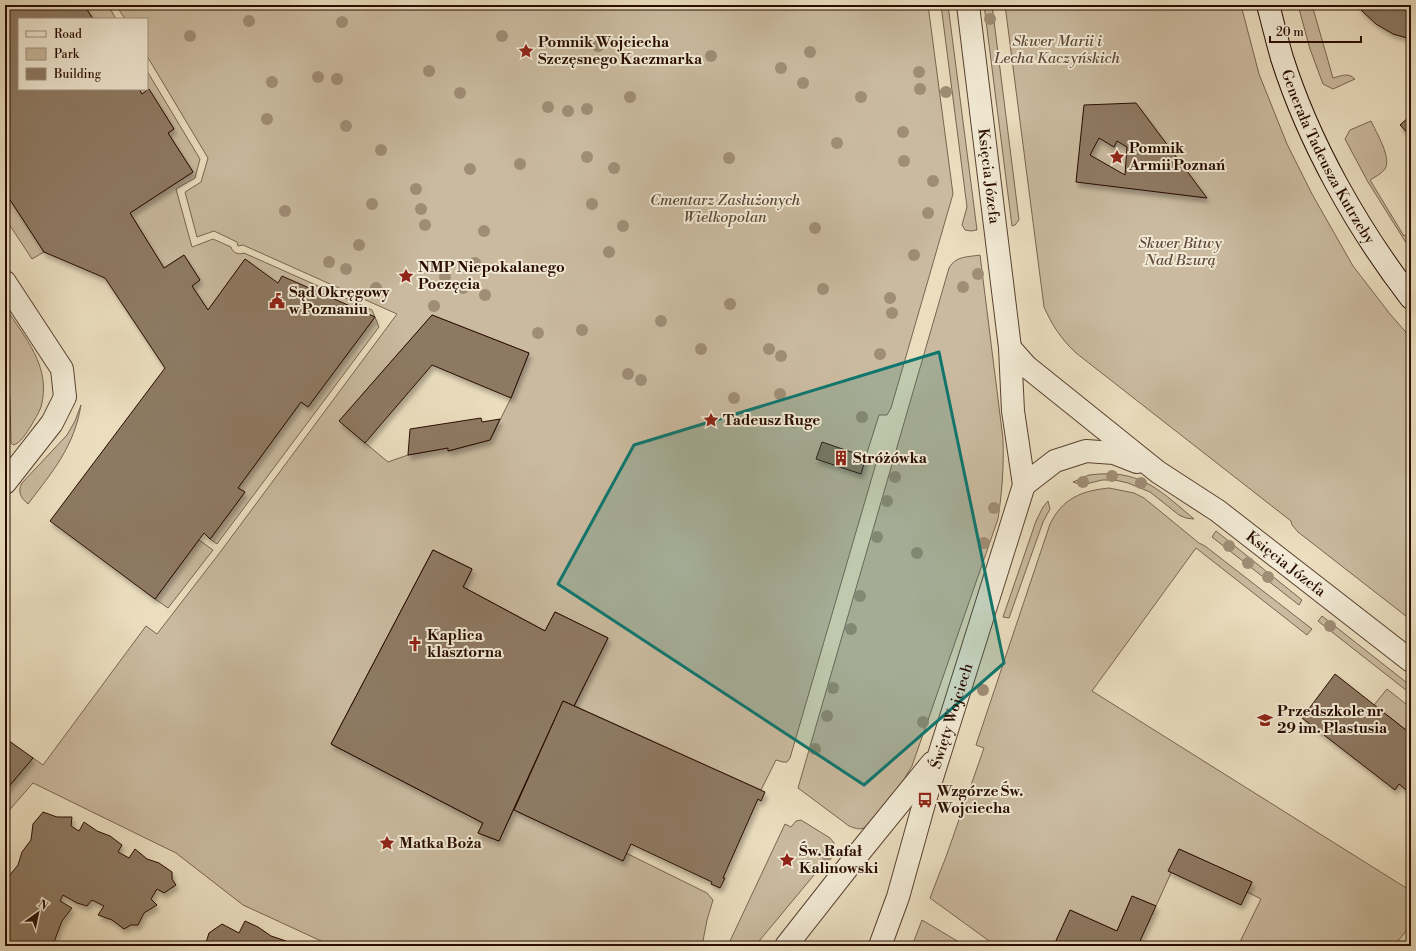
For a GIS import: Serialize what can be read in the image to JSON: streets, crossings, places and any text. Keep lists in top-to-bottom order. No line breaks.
{"streets":{"street":["Generała Tadeusza Kutrzeby","Księcia Józefa","Święty Wojciech"]},"crossings":[["Księcia Józefa","Święty Wojciech"]],"parks":["Skwer Marii i Lecha Kaczyńskich","Cmentarz Zasłużonych Wielkopolan","Skwer Bitwy Nad Bzurą"],"places":{"place":["Pomnik Wojciecha Szczęsnego Kaczmarka","Pomnik Armii Poznań","NMP Niepokalanego Poczęcia","Tadeusz Ruge","Matka Boża","Św. Rafał Kalinowski"],"public building":["Sąd Okręgowy w Poznaniu"],"building":["Stróżówka"],"church":["Kaplica klasztorna"],"school or university":["Przedszkole nr 29 im. Plastusia"],"bus stop":["Wzgórze Św. Wojciecha"]},"legend":["Road","Park","Building"],"scale_bar":"20 m","north":"top right"}
